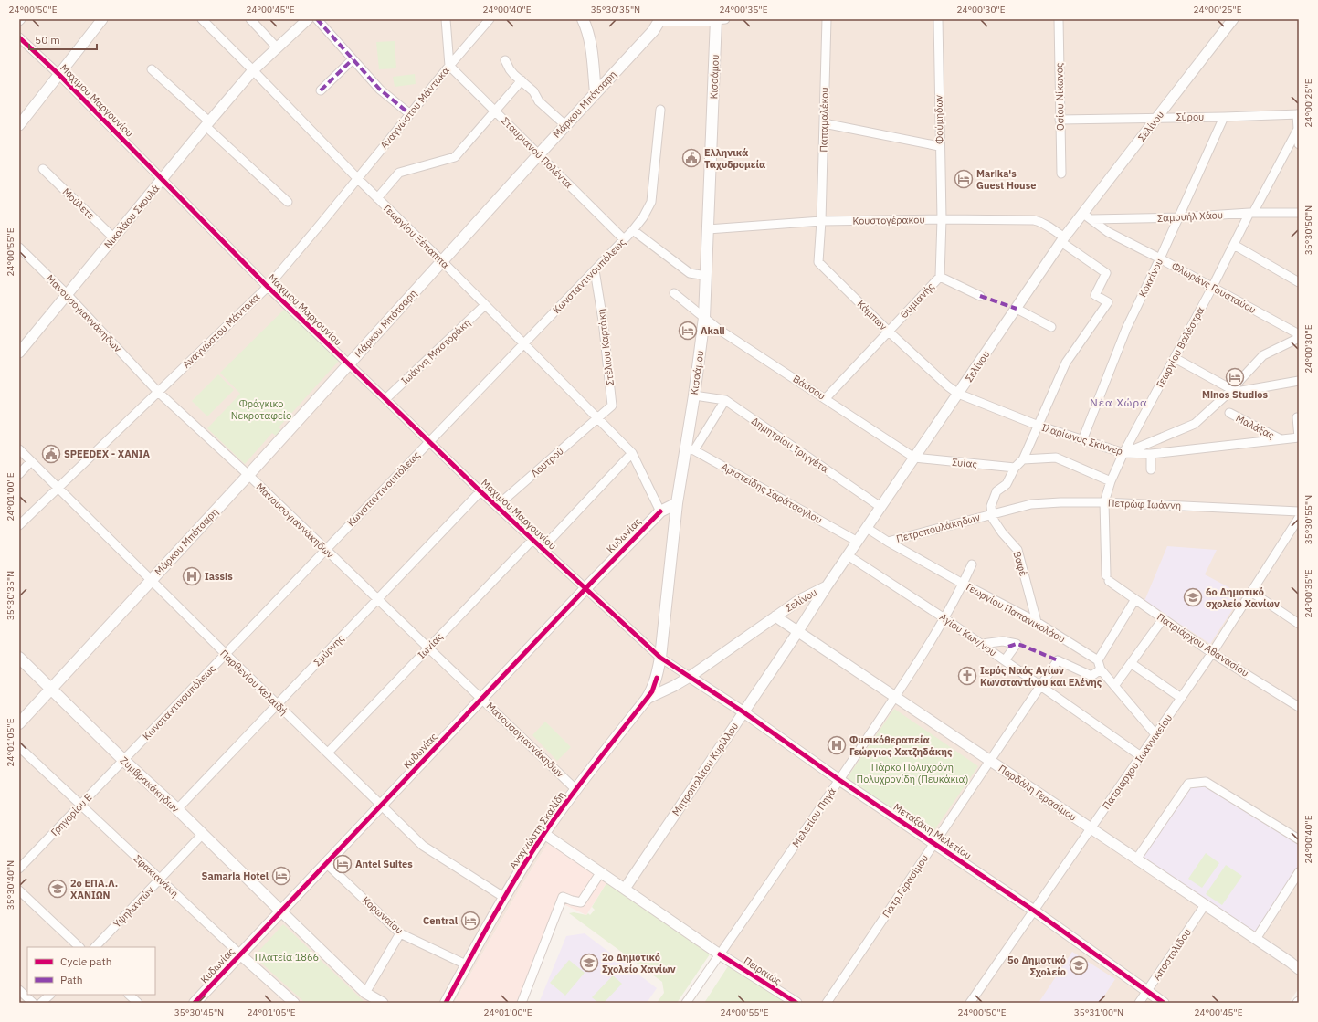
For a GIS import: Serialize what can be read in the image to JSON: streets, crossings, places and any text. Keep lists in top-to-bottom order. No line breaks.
{"streets":{"main road":["Κισσάμου","Μάρκου Μπότσαρη","Κυδωνίας","Ζυμβρακάκηδων","Αναγνώστη Σκαλίδη"],"street":["Οσίου Νίκωνος","Μαχιμου Mαργουνίου","Αναγνώστου Μάντακα","Σύρου","Παπαμαλέκου","Φούμηδων","Σελίνου","Σταυριανού Πολέντα","Μούλετε","Νικολάου Σκουλά","Σαμουήλ Χάου","Κουστογέρακου","Γεωργίου Ξέπαππα","Κωνσταντινουπόλεως","Κοκκίνου","Φλωράνς Γουσταύου","Θυμιανής","Μανουσογιαννάκηδων","Κάμπων","Στέλιου Καρτάκη","Γεωργίου Βαλέστρα","Ιωάννη Μαστοράκη","Βάσσου","Μαλάξας","Ιλαρίωνος Σκίννερ","Δημητρίου Τριγγέτα","Λουτρού","Συίας","Αριστείδης Σαράτσογλου","Πετρώφ Ιωάννη","Πετροπουλάκηδων","Βαφέ","Γεωργίου Παπανικολάου","Αγίου Κων/νου","Πατριάρχου Αθανασίου","Ιωνίας","Σμύρνης","Παρθενίου Κελαϊδή","Πατριαρχου Ιωαννικείου","Μητροπολίτου Κυρίλλου","Παρδάλη Γερασίμου","Γρηγορίου Ε","Μελετίου Πηγά","Μεταξάκη Μελετίου","Σφακιανάκη","Πατρ.Γερασίμου","Υψηλαντών","Κορωναίου","Αποστολίδου","Πειραιώς"]},"crossings":[["Κισσάμου","Μαχιμου Mαργουνίου"],["Κισσάμου","Μάρκου Μπότσαρη"],["Κισσάμου","Κουστογέρακου"],["Κισσάμου","Βάσσου"],["Κισσάμου","Δημητρίου Τριγγέτα"],["Κισσάμου","Αριστείδης Σαράτσογλου"],["Κισσάμου","Κυδωνίας"],["Κισσάμου","Αναγνώστη Σκαλίδη"],["Οσίου Νίκωνος","Σύρου"],["Μαχιμου Mαργουνίου","Μάρκου Μπότσαρη"],["Μαχιμου Mαργουνίου","Αναγνώστου Μάντακα"],["Μαχιμου Mαργουνίου","Σελίνου"],["Μαχιμου Mαργουνίου","Νικολάου Σκουλά"],["Μαχιμου Mαργουνίου","Κωνσταντινουπόλεως"],["Μαχιμου Mαργουνίου","Ιωάννη Μαστοράκη"],["Μαχιμου Mαργουνίου","Λουτρού"],["Μαχιμου Mαργουνίου","Κυδωνίας"],["Μαχιμου Mαργουνίου","Ιωνίας"],["Μαχιμου Mαργουνίου","Σμύρνης"],["Μαχιμου Mαργουνίου","Αναγνώστη Σκαλίδη"],["Μαχιμου Mαργουνίου","Μεταξάκη Μελετίου"],["Μάρκου Μπότσαρη","Σταυριανού Πολέντα"],["Μάρκου Μπότσαρη","Γεωργίου Ξέπαππα"],["Μάρκου Μπότσαρη","Μανουσογιαννάκηδων"],["Μάρκου Μπότσαρη","Παρθενίου Κελαϊδή"],["Μάρκου Μπότσαρη","Ζυμβρακάκηδων"],["Αναγνώστου Μάντακα","Σταυριανού Πολέντα"],["Αναγνώστου Μάντακα","Γεωργίου Ξέπαππα"],["Αναγνώστου Μάντακα","Μανουσογιαννάκηδων"],["Αναγνώστου Μάντακα","Παρθενίου Κελαϊδή"],["Σύρου","Σελίνου"],["Σύρου","Κοκκίνου"],["Παπαμαλέκου","Κουστογέρακου"],["Παπαμαλέκου","Κάμπων"],["Φούμηδων","Κουστογέρακου"],["Φούμηδων","Θυμιανής"],["Σελίνου","Σαμουήλ Χάου"],["Σελίνου","Κουστογέρακου"],["Σελίνου","Φλωράνς Γουσταύου"],["Σελίνου","Κάμπων"],["Σελίνου","Βάσσου"],["Σελίνου","Ιλαρίωνος Σκίννερ"],["Σελίνου","Δημητρίου Τριγγέτα"],["Σελίνου","Συίας"],["Σελίνου","Αριστείδης Σαράτσογλου"],["Σελίνου","Πετροπουλάκηδων"],["Σελίνου","Αγίου Κων/νου"],["Σελίνου","Μητροπολίτου Κυρίλλου"],["Σελίνου","Παρδάλη Γερασίμου"],["Σελίνου","Αναγνώστη Σκαλίδη"],["Σελίνου","Μεταξάκη Μελετίου"],["Σταυριανού Πολέντα","Κωνσταντινουπόλεως"],["Μούλετε","Νικολάου Σκουλά"],["Νικολάου Σκουλά","Γεωργίου Ξέπαππα"],["Νικολάου Σκουλά","Μανουσογιαννάκηδων"],["Σαμουήλ Χάου","Κοκκίνου"],["Σαμουήλ Χάου","Φλωράνς Γουσταύου"],["Σαμουήλ Χάου","Γεωργίου Βαλέστρα"],["Κουστογέρακου","Θυμιανής"],["Κουστογέρακου","Κάμπων"],["Κουστογέρακου","Ιλαρίωνος Σκίννερ"],["Γεωργίου Ξέπαππα","Κωνσταντινουπόλεως"],["Γεωργίου Ξέπαππα","Στέλιου Καρτάκη"],["Γεωργίου Ξέπαππα","Ιωάννη Μαστοράκη"],["Γεωργίου Ξέπαππα","Λουτρού"],["Κωνσταντινουπόλεως","Μανουσογιαννάκηδων"],["Κωνσταντινουπόλεως","Στέλιου Καρτάκη"],["Κωνσταντινουπόλεως","Παρθενίου Κελαϊδή"],["Κωνσταντινουπόλεως","Ζυμβρακάκηδων"],["Κωνσταντινουπόλεως","Γρηγορίου Ε"],["Κοκκίνου","Φλωράνς Γουσταύου"],["Κοκκίνου","Ιλαρίωνος Σκίννερ"],["Φλωράνς Γουσταύου","Γεωργίου Βαλέστρα"],["Θυμιανής","Κάμπων"],["Θυμιανής","Βάσσου"],["Μανουσογιαννάκηδων","Κυδωνίας"],["Μανουσογιαννάκηδων","Ιωνίας"],["Μανουσογιαννάκηδων","Σμύρνης"],["Μανουσογιαννάκηδων","Αναγνώστη Σκαλίδη"],["Κάμπων","Ιλαρίωνος Σκίννερ"],["Στέλιου Καρτάκη","Λουτρού"],["Γεωργίου Βαλέστρα","Ιλαρίωνος Σκίννερ"],["Γεωργίου Βαλέστρα","Πετρώφ Ιωάννη"],["Γεωργίου Βαλέστρα","Πατριάρχου Αθανασίου"],["Βάσσου","Συίας"],["Μαλάξας","Ιλαρίωνος Σκίννερ"],["Πετρώφ Ιωάννη","Πετροπουλάκηδων"],["Πετρώφ Ιωάννη","Βαφέ"],["Πετροπουλάκηδων","Βαφέ"],["Πετροπουλάκηδων","Γεωργίου Παπανικολάου"],["Κυδωνίας","Παρθενίου Κελαϊδή"],["Κυδωνίας","Ζυμβρακάκηδων"],["Κυδωνίας","Σφακιανάκη"],["Κυδωνίας","Κορωναίου"],["Βαφέ","Γεωργίου Παπανικολάου"],["Γεωργίου Παπανικολάου","Πατριαρχου Ιωαννικείου"],["Γεωργίου Παπανικολάου","Μελετίου Πηγά"],["Γεωργίου Παπανικολάου","Πατρ.Γερασίμου"],["Αγίου Κων/νου","Πατριαρχου Ιωαννικείου"],["Αγίου Κων/νου","Μελετίου Πηγά"],["Αγίου Κων/νου","Πατρ.Γερασίμου"],["Πατριάρχου Αθανασίου","Πατριαρχου Ιωαννικείου"],["Ιωνίας","Παρθενίου Κελαϊδή"],["Σμύρνης","Παρθενίου Κελαϊδή"],["Σμύρνης","Ζυμβρακάκηδων"],["Παρθενίου Κελαϊδή","Αναγνώστη Σκαλίδη"],["Πατριαρχου Ιωαννικείου","Παρδάλη Γερασίμου"],["Πατριαρχου Ιωαννικείου","Μεταξάκη Μελετίου"],["Μητροπολίτου Κυρίλλου","Παρδάλη Γερασίμου"],["Μητροπολίτου Κυρίλλου","Μεταξάκη Μελετίου"],["Μητροπολίτου Κυρίλλου","Πειραιώς"],["Ζυμβρακάκηδων","Γρηγορίου Ε"],["Ζυμβρακάκηδων","Υψηλαντών"],["Παρδάλη Γερασίμου","Μελετίου Πηγά"],["Παρδάλη Γερασίμου","Πατρ.Γερασίμου"],["Παρδάλη Γερασίμου","Αποστολίδου"],["Γρηγορίου Ε","Σφακιανάκη"],["Μελετίου Πηγά","Μεταξάκη Μελετίου"],["Μελετίου Πηγά","Πειραιώς"],["Αναγνώστη Σκαλίδη","Κορωναίου"],["Αναγνώστη Σκαλίδη","Πειραιώς"],["Μεταξάκη Μελετίου","Πατρ.Γερασίμου"],["Μεταξάκη Μελετίου","Αποστολίδου"],["Σφακιανάκη","Υψηλαντών"]],"districts":["Νέα Χώρα"],"parks":["Φράγκικο Νεκροταφείο","Πάρκο Πολυχρόνη Πολυχρονίδη (Πευκάκια)","Πλατεία 1866"],"places":{"public building":["Ελληνικά Ταχυδρομεία","SPEEDEX - ΧΑΝΙΑ"],"hotel":["Marika's Guest House","Akali","Minos Studios","Antel Suites","Samaria Hotel","Central"],"hospital":["Iassis","Φυσικόθεραπεία Γεώργιος Χατζηδάκης"],"school or university":["6ο Δημοτικό σχολείο Χανίων","2ο ΕΠΑ.Λ. ΧΑΝΙΩΝ","2ο Δημοτικό Σχολείο Χανίων","5ο Δημοτικό Σχολείο"],"church":["Ιερός Ναός Αγίων Κωνσταντίνου και Ελένης"]},"legend":["Cycle path","Path"],"scale_bar":"50 m","coordinates":["24°00'50\"E","24°00'45\"E","24°00'40\"E","35°30'35\"N","24°00'35\"E","24°00'30\"E","24°00'25\"E","35°30'50\"N","24°00'55\"E","24°01'00\"E","35°30'55\"N","24°01'05\"E","35°30'40\"N","35°30'45\"N","35°31'00\"N"]}
